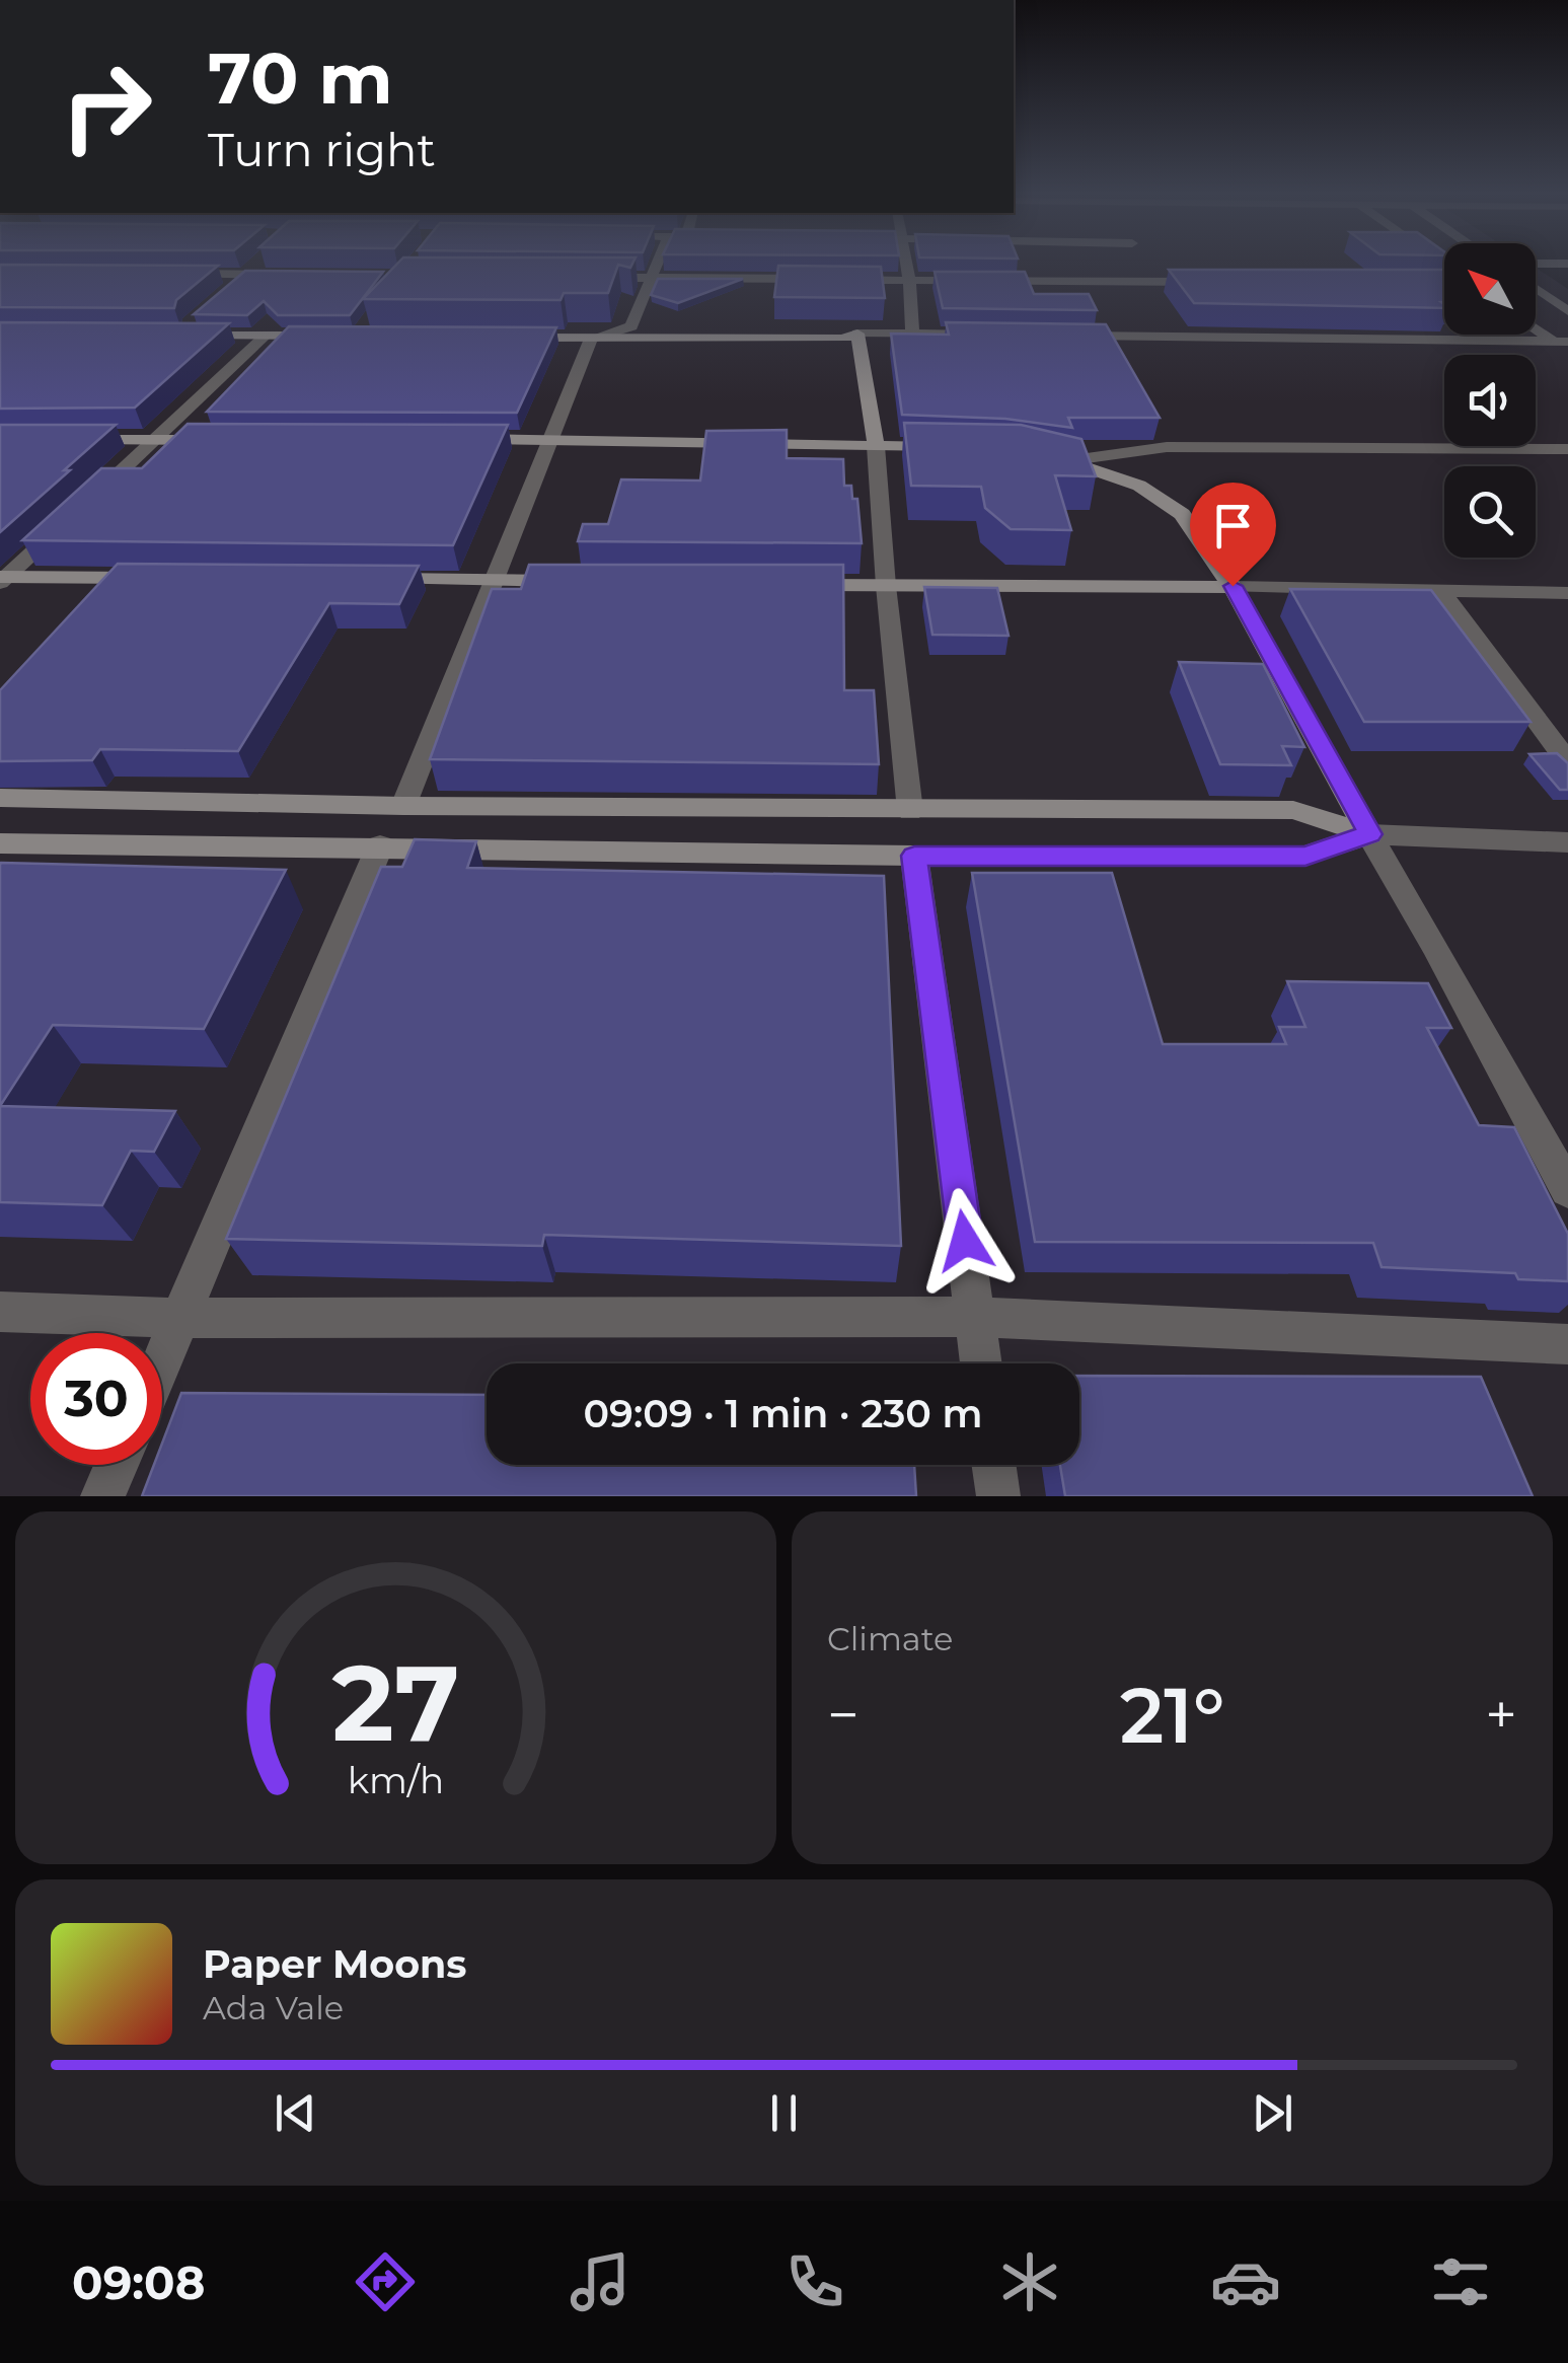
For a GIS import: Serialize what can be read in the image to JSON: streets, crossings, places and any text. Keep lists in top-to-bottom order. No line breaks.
{"north":"top left","page":{"turn":["70 m","Turn right"],"limit":"30","trip":"09:09 · 1 min · 230 m","tile":"Climate","heat":["−","21°","+"],"song":["Paper Moons","Ada Vale"],"tabs":"09:08","gauge":["27","km/h"]}}
